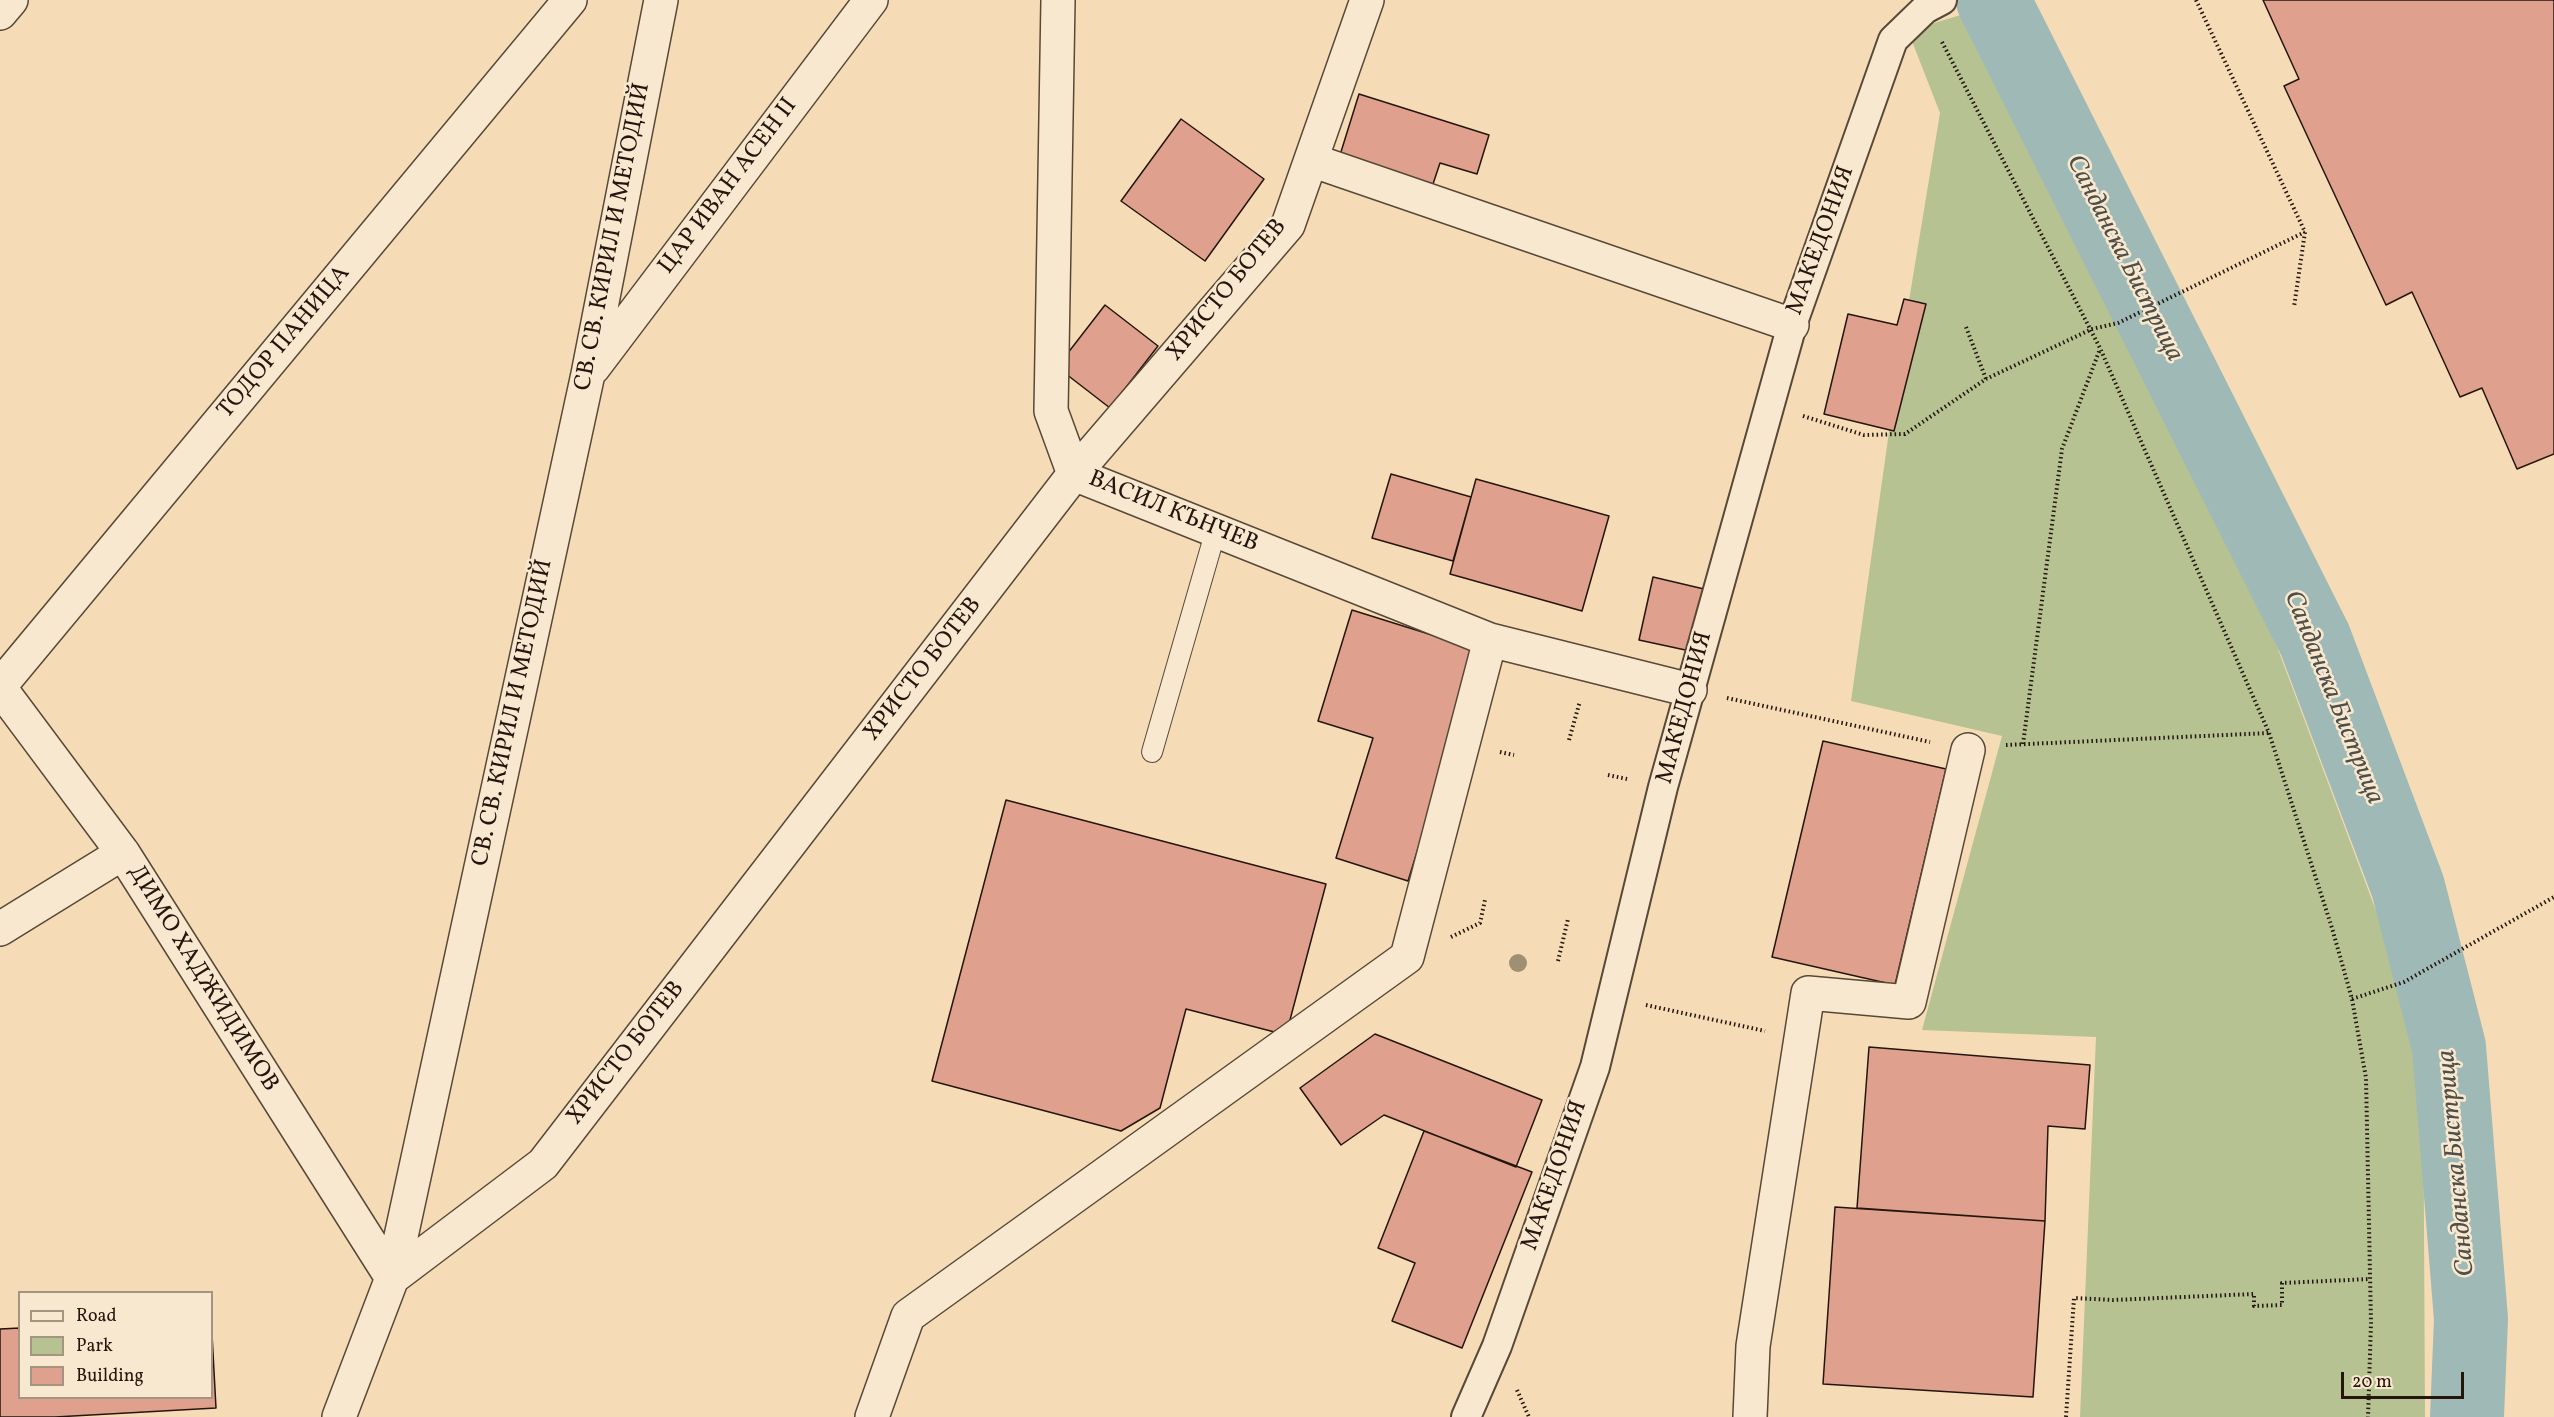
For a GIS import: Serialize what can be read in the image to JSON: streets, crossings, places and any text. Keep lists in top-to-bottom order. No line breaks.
{"streets":{"street":["ЦАР ИВАН АСЕН II","СВ. СВ. КИРИЛ И МЕТОДИЙ","МАКЕДОНИЯ","ХРИСТО БОТЕВ","ТОДОР ПАНИЦА","ВАСИЛ КЪНЧЕВ","ДИМО ХАДЖИДИМОВ"]},"crossings":[["ЦАР ИВАН АСЕН II","СВ. СВ. КИРИЛ И МЕТОДИЙ"],["СВ. СВ. КИРИЛ И МЕТОДИЙ","ХРИСТО БОТЕВ"],["СВ. СВ. КИРИЛ И МЕТОДИЙ","ДИМО ХАДЖИДИМОВ"],["МАКЕДОНИЯ","ВАСИЛ КЪНЧЕВ"],["ХРИСТО БОТЕВ","ВАСИЛ КЪНЧЕВ"],["ХРИСТО БОТЕВ","ДИМО ХАДЖИДИМОВ"],["ТОДОР ПАНИЦА","ДИМО ХАДЖИДИМОВ"]],"water":["Санданска Бистрица"],"legend":["Road","Park","Building"],"scale_bar":"20 m"}
